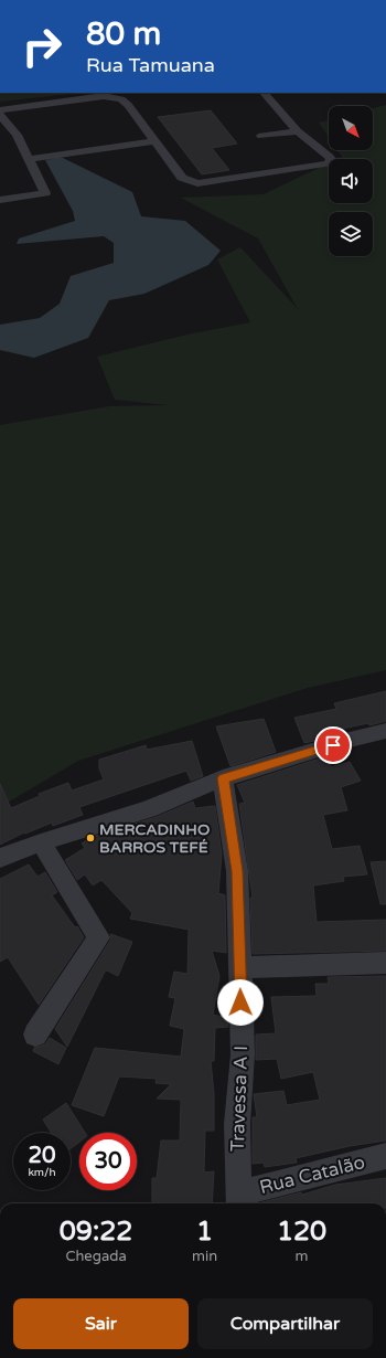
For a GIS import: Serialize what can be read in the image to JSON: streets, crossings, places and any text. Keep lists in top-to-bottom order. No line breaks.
{"streets":{"street":["Travessa A I","Rua Catalão"]},"crossings":[["Travessa A I","Rua Catalão"]],"places":["MERCADINHO BARROS TEFÉ"],"north":"bottom right","page":{"turn":["80 m","Rua Tamuana"],"speed":"20 km/h","limit":"30","eta":["09:22","Chegada","1","min","120","m"],"buttons":["Sair","Compartilhar"]}}
